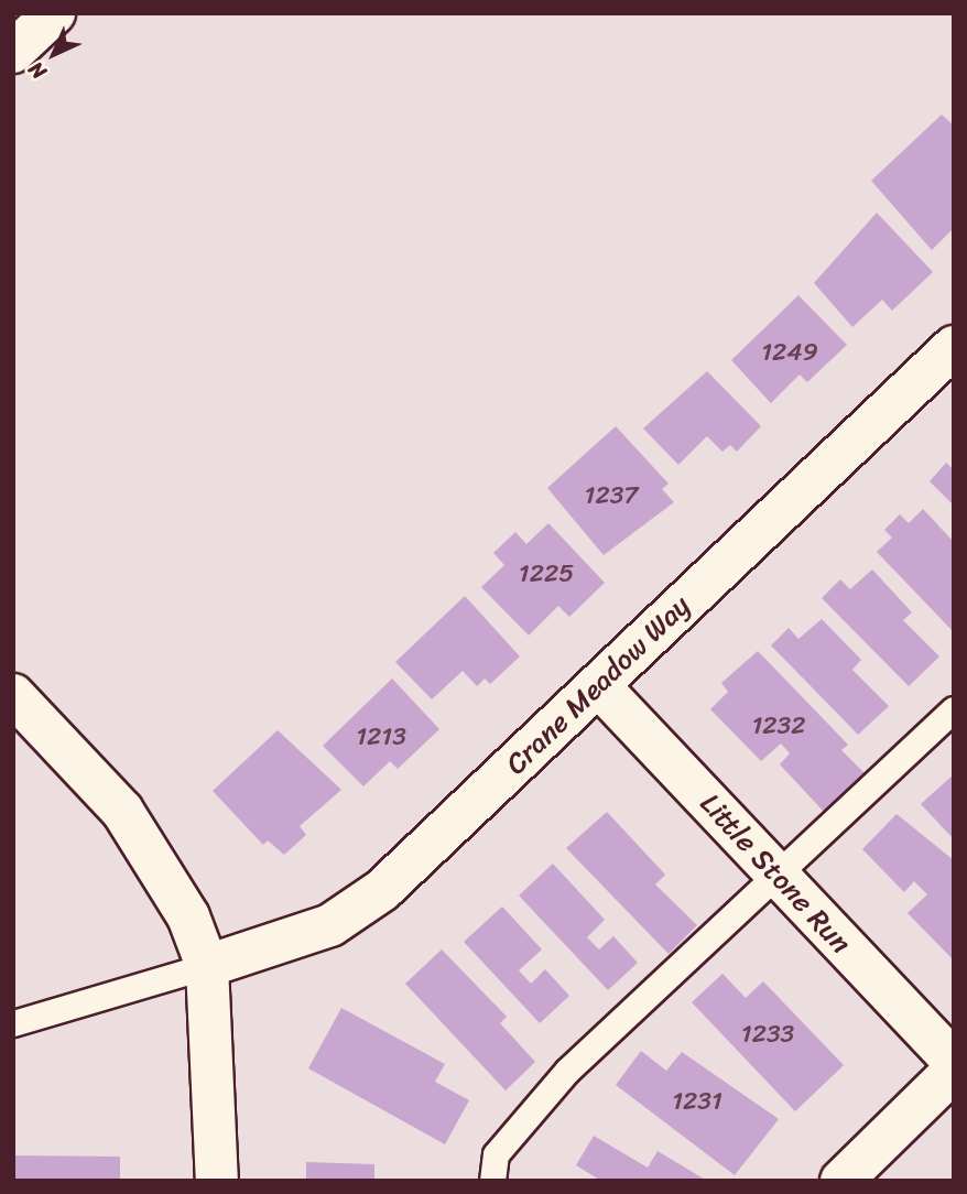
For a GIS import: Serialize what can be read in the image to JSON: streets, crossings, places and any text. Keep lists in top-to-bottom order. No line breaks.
{"streets":{"street":["Crane Meadow Way","Little Stone Run"]},"crossings":[["Crane Meadow Way","Little Stone Run"]],"house_numbers":["1249","1237","1225","1232","1213","1233","1231"],"north":"bottom left"}
